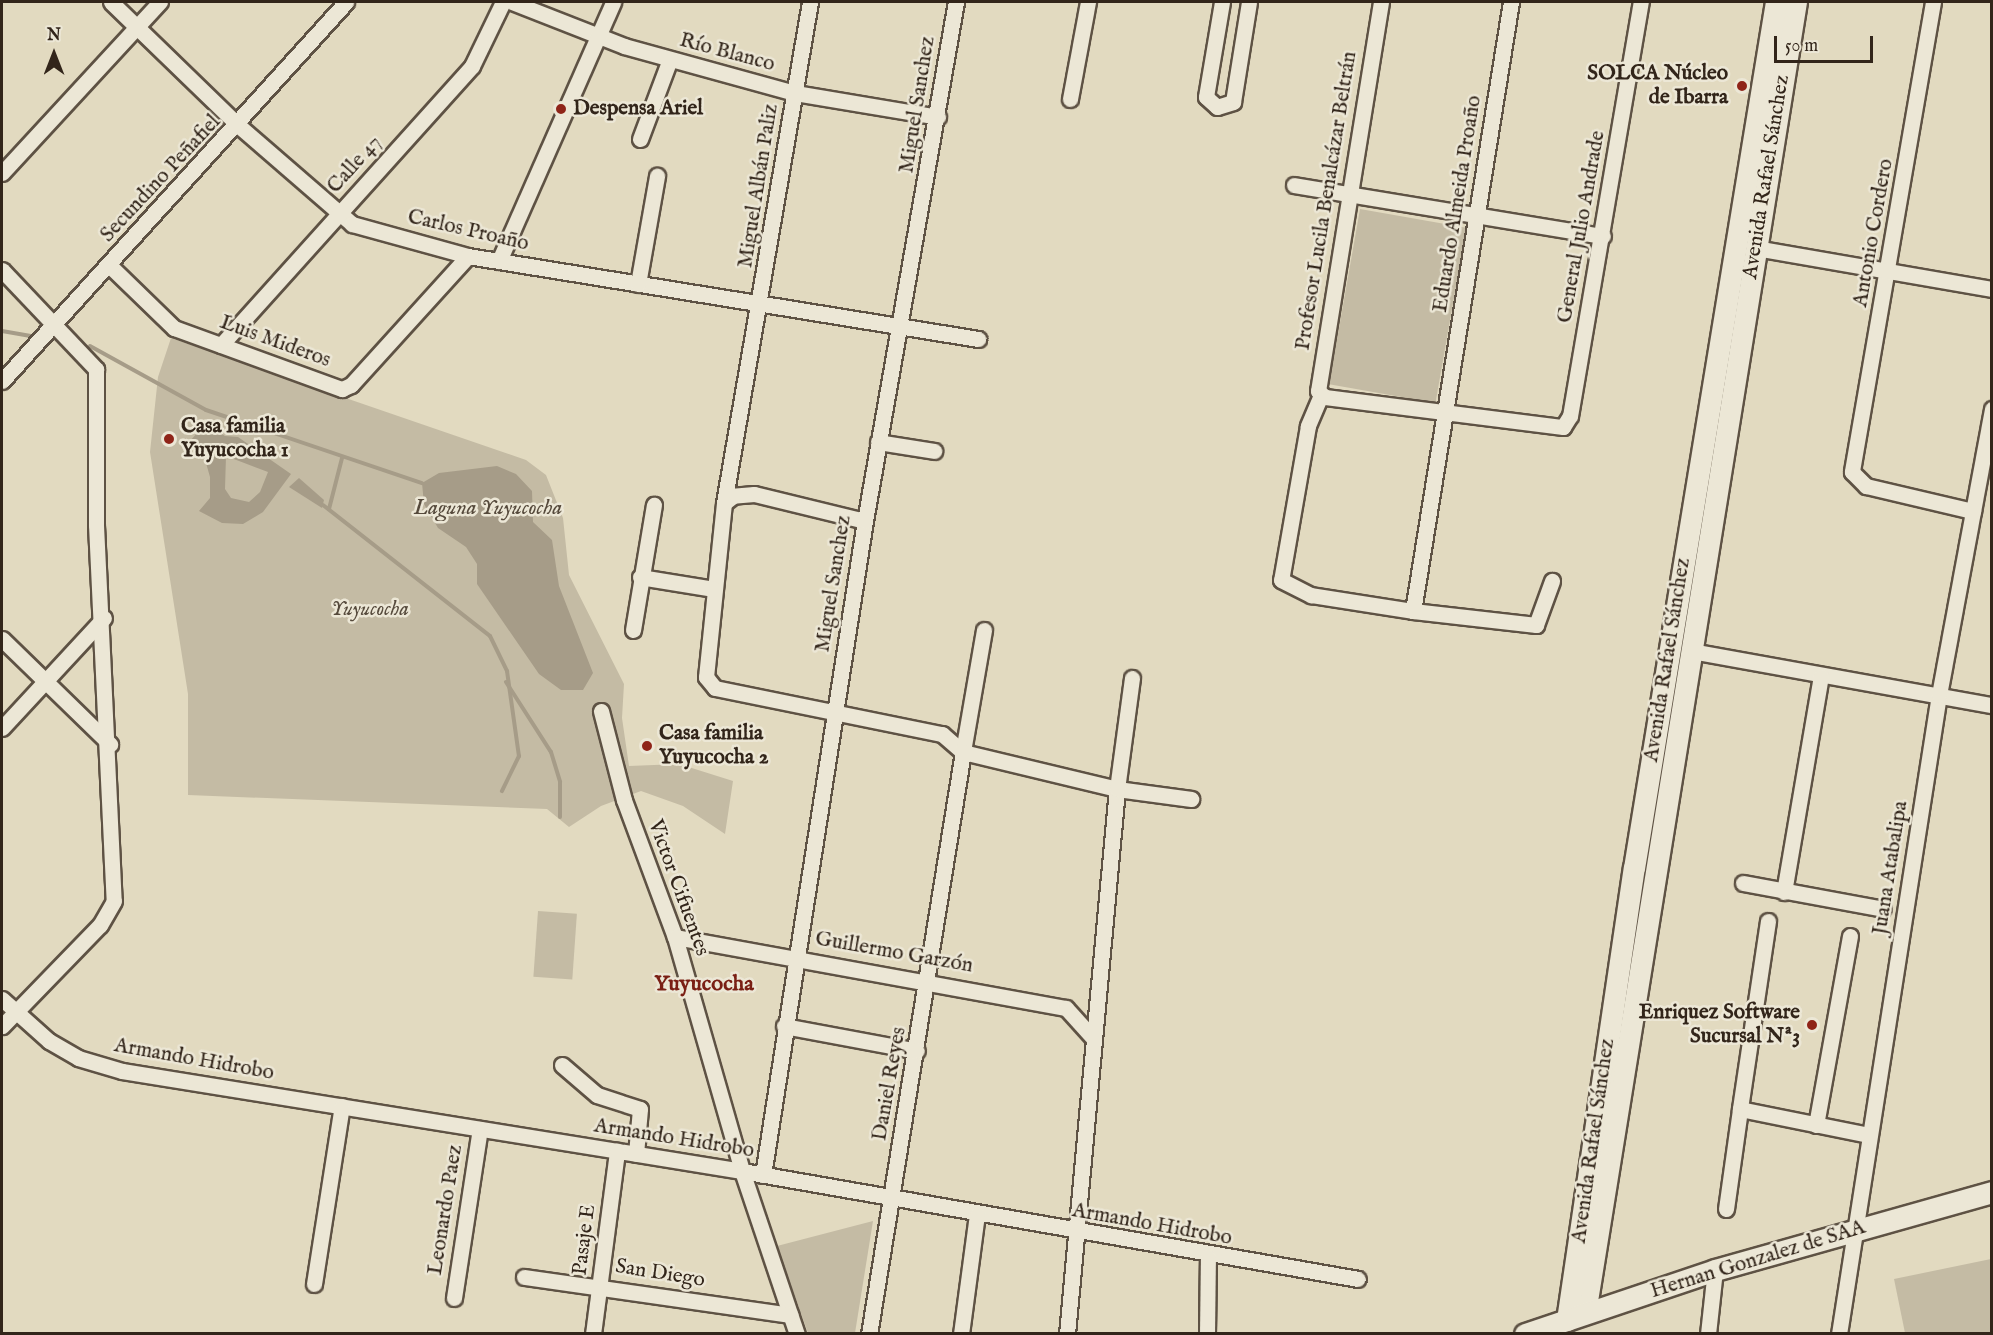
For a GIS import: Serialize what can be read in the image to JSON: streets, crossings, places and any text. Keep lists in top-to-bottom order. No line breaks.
{"streets":{"street":["Río Blanco","Miguel Sanchez","Calle 47","Avenida Rafael Sánchez","Secundino Peñafiel","Miguel Albán Paliz","Profesor Lucila Benalcázar Beltrán","Eduardo Almeida Proaño","General Julio Andrade","Carlos Proaño","Antonio Cordero","Luis Mideros","Juana Atabalipa","Victor Cifuentes","Guillermo Garzón","Armando Hidrobo","Daniel Reyes","Leonardo Paez","Pasaje E","Hernan Gonzalez de SAA","San Diego"]},"crossings":[["Río Blanco","Miguel Sanchez"],["Río Blanco","Miguel Albán Paliz"],["Miguel Sanchez","Miguel Albán Paliz"],["Miguel Sanchez","Carlos Proaño"],["Miguel Sanchez","Guillermo Garzón"],["Miguel Sanchez","Armando Hidrobo"],["Calle 47","Carlos Proaño"],["Calle 47","Luis Mideros"],["Avenida Rafael Sánchez","Hernan Gonzalez de SAA"],["Secundino Peñafiel","Carlos Proaño"],["Secundino Peñafiel","Luis Mideros"],["Miguel Albán Paliz","Carlos Proaño"],["Eduardo Almeida Proaño","General Julio Andrade"],["Carlos Proaño","Luis Mideros"],["Antonio Cordero","Juana Atabalipa"],["Juana Atabalipa","Hernan Gonzalez de SAA"],["Victor Cifuentes","Guillermo Garzón"],["Victor Cifuentes","Armando Hidrobo"],["Victor Cifuentes","San Diego"],["Guillermo Garzón","Daniel Reyes"],["Armando Hidrobo","Daniel Reyes"],["Armando Hidrobo","Leonardo Paez"],["Armando Hidrobo","Pasaje E"],["Pasaje E","San Diego"]],"districts":["Yuyucocha"],"water":["Laguna Yuyucocha"],"parks":["Yuyucocha"],"places":["SOLCA Núcleo de Ibarra","Despensa Ariel","Casa familia Yuyucocha 1","Casa familia Yuyucocha 2","Enriquez Software Sucursal Nª3"],"scale_bar":"50 m","north":"top"}
